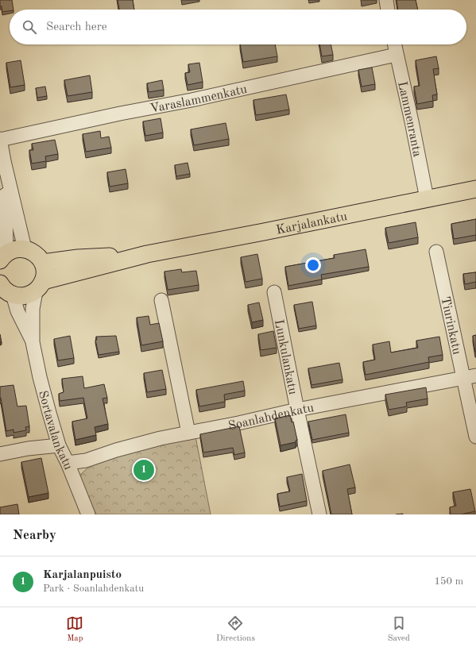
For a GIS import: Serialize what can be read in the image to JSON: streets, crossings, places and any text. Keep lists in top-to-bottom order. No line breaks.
{"streets":{"main road":["Karjalankatu"],"street":["Varaslammenkatu","Lammenranta","Tiurinkatu","Lunkulankatu","Soanlahdenkatu","Sortavalankatu"]},"crossings":[["Varaslammenkatu","Lammenranta"],["Lammenranta","Karjalankatu"],["Karjalankatu","Sortavalankatu"],["Tiurinkatu","Soanlahdenkatu"],["Lunkulankatu","Soanlahdenkatu"],["Soanlahdenkatu","Sortavalankatu"]],"page":{"search":"Search here","pins":"1","heading":"Nearby","list":[{"mark":"1","name":"Karjalanpuisto","note":"Park · Soanlahdenkatu","value":"150 m"}],"nav":["Map","Directions","Saved"]}}
